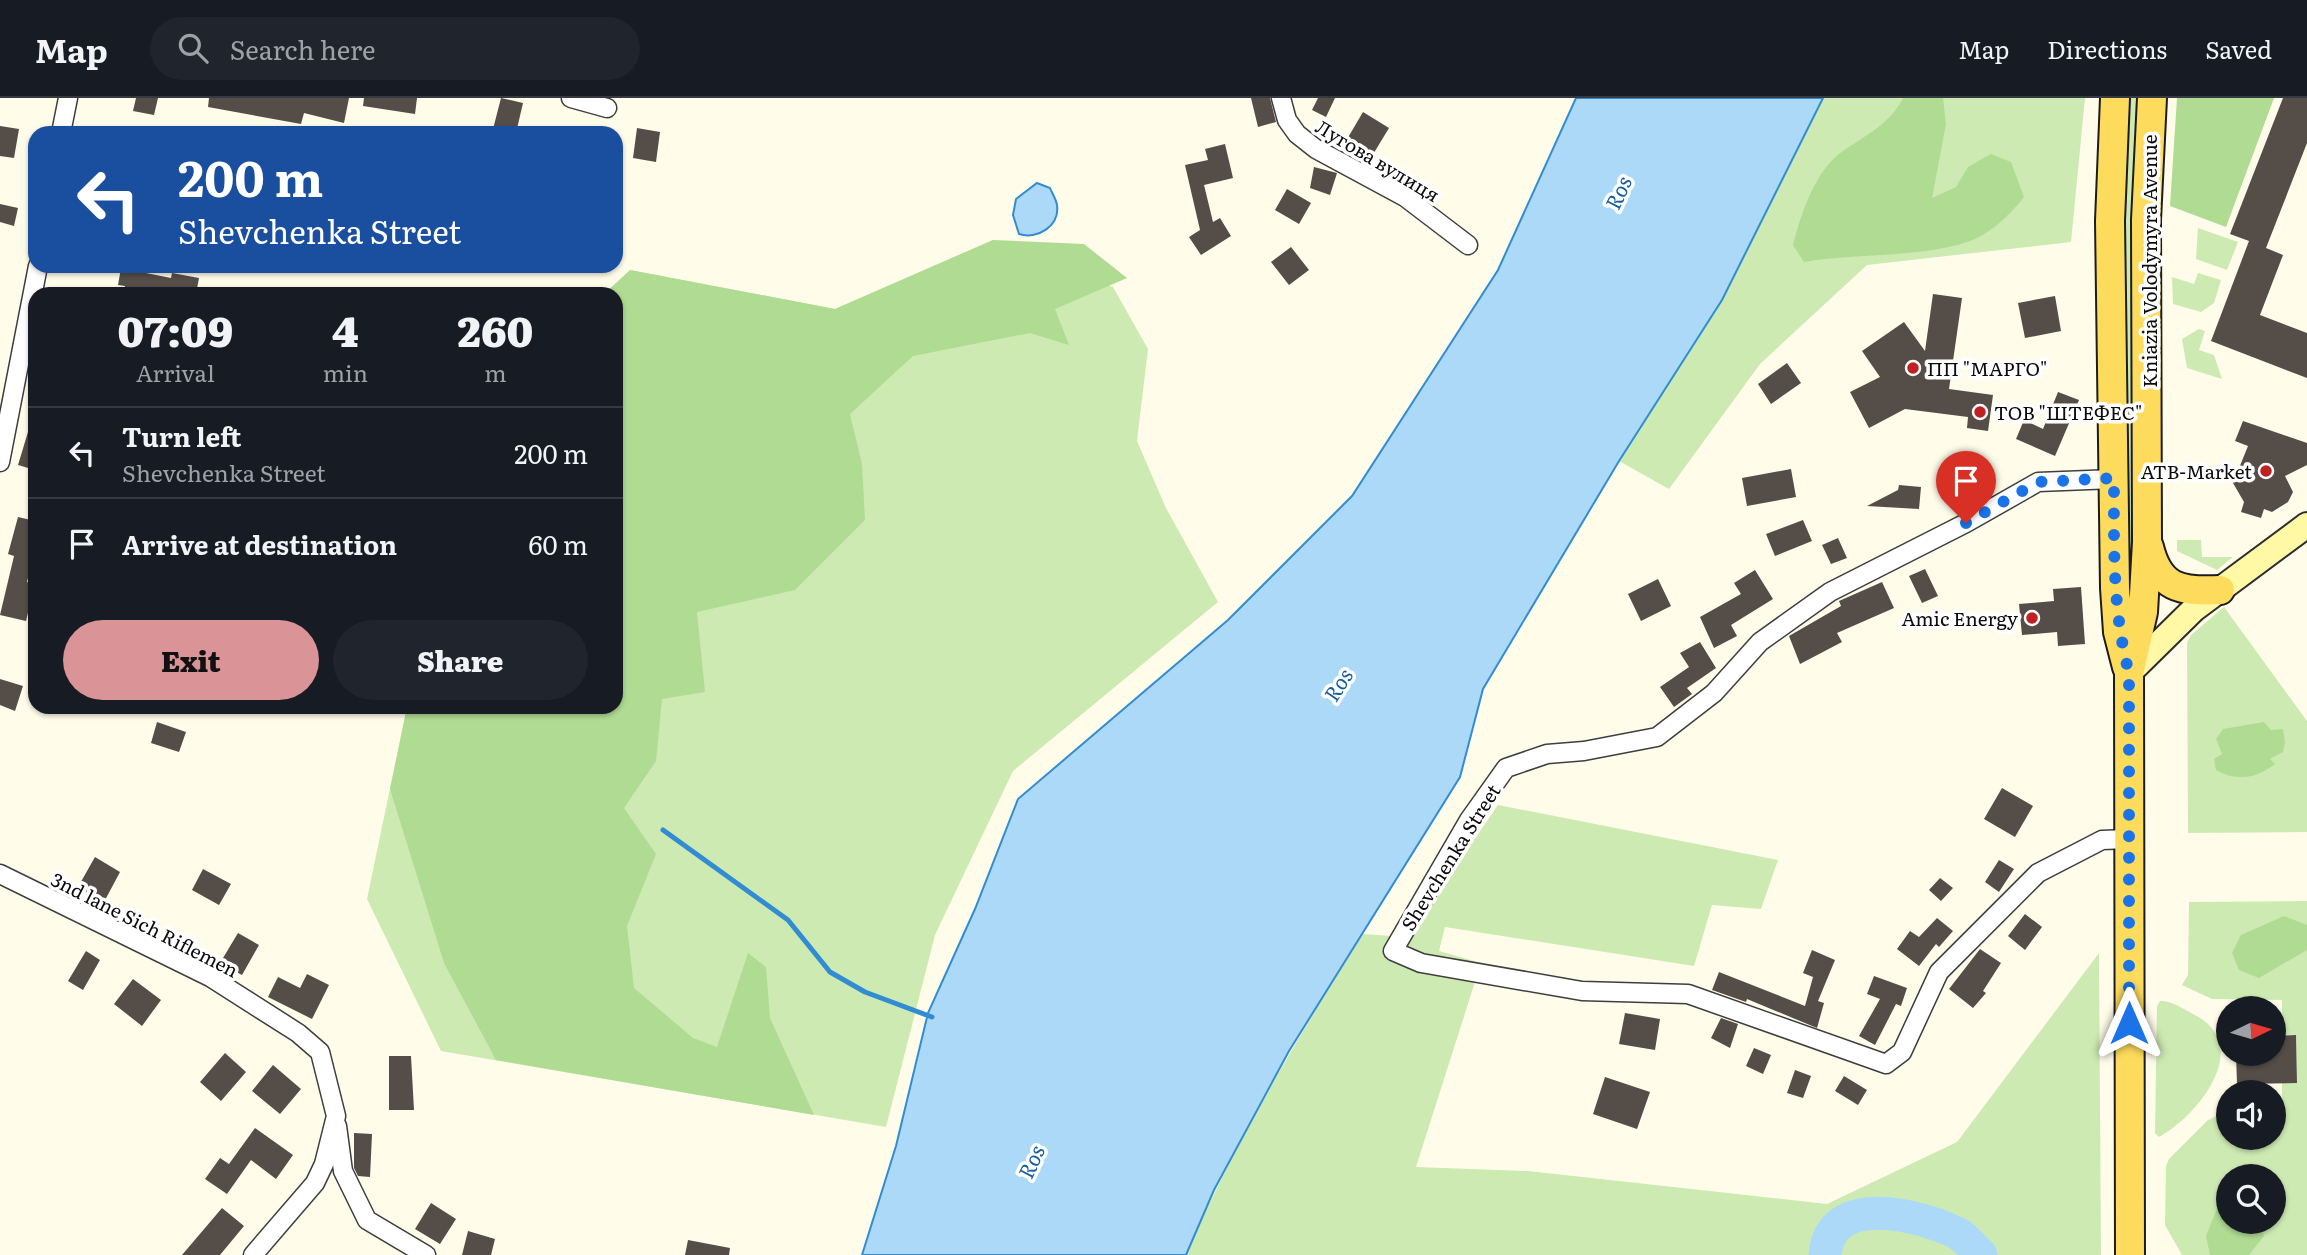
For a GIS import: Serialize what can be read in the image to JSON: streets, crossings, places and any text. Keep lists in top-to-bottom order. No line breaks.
{"streets":{"main road":["Kniazia Volodymyra Avenue"],"street":["Лугова вулиця","Shevchenka Street","3nd lane Sich Riflemen"]},"crossings":[["Kniazia Volodymyra Avenue","Shevchenka Street"]],"water":["Ros"],"places":["ПП \"МАРГО\"","ТОВ \"ШТЕФЕС\"","ATB-Market","Amic Energy"],"north":"right","page":{"header":"Map","search":"Search here","nav":["Map","Directions","Saved"],"turn":["200 m","Shevchenka Street"],"eta":["07:09","Arrival","4","min","260","m"],"list":[{"name":"Turn left","note":"Shevchenka Street","value":"200 m"},{"name":"Arrive at destination","value":"60 m"}],"buttons":["Exit","Share"]}}
